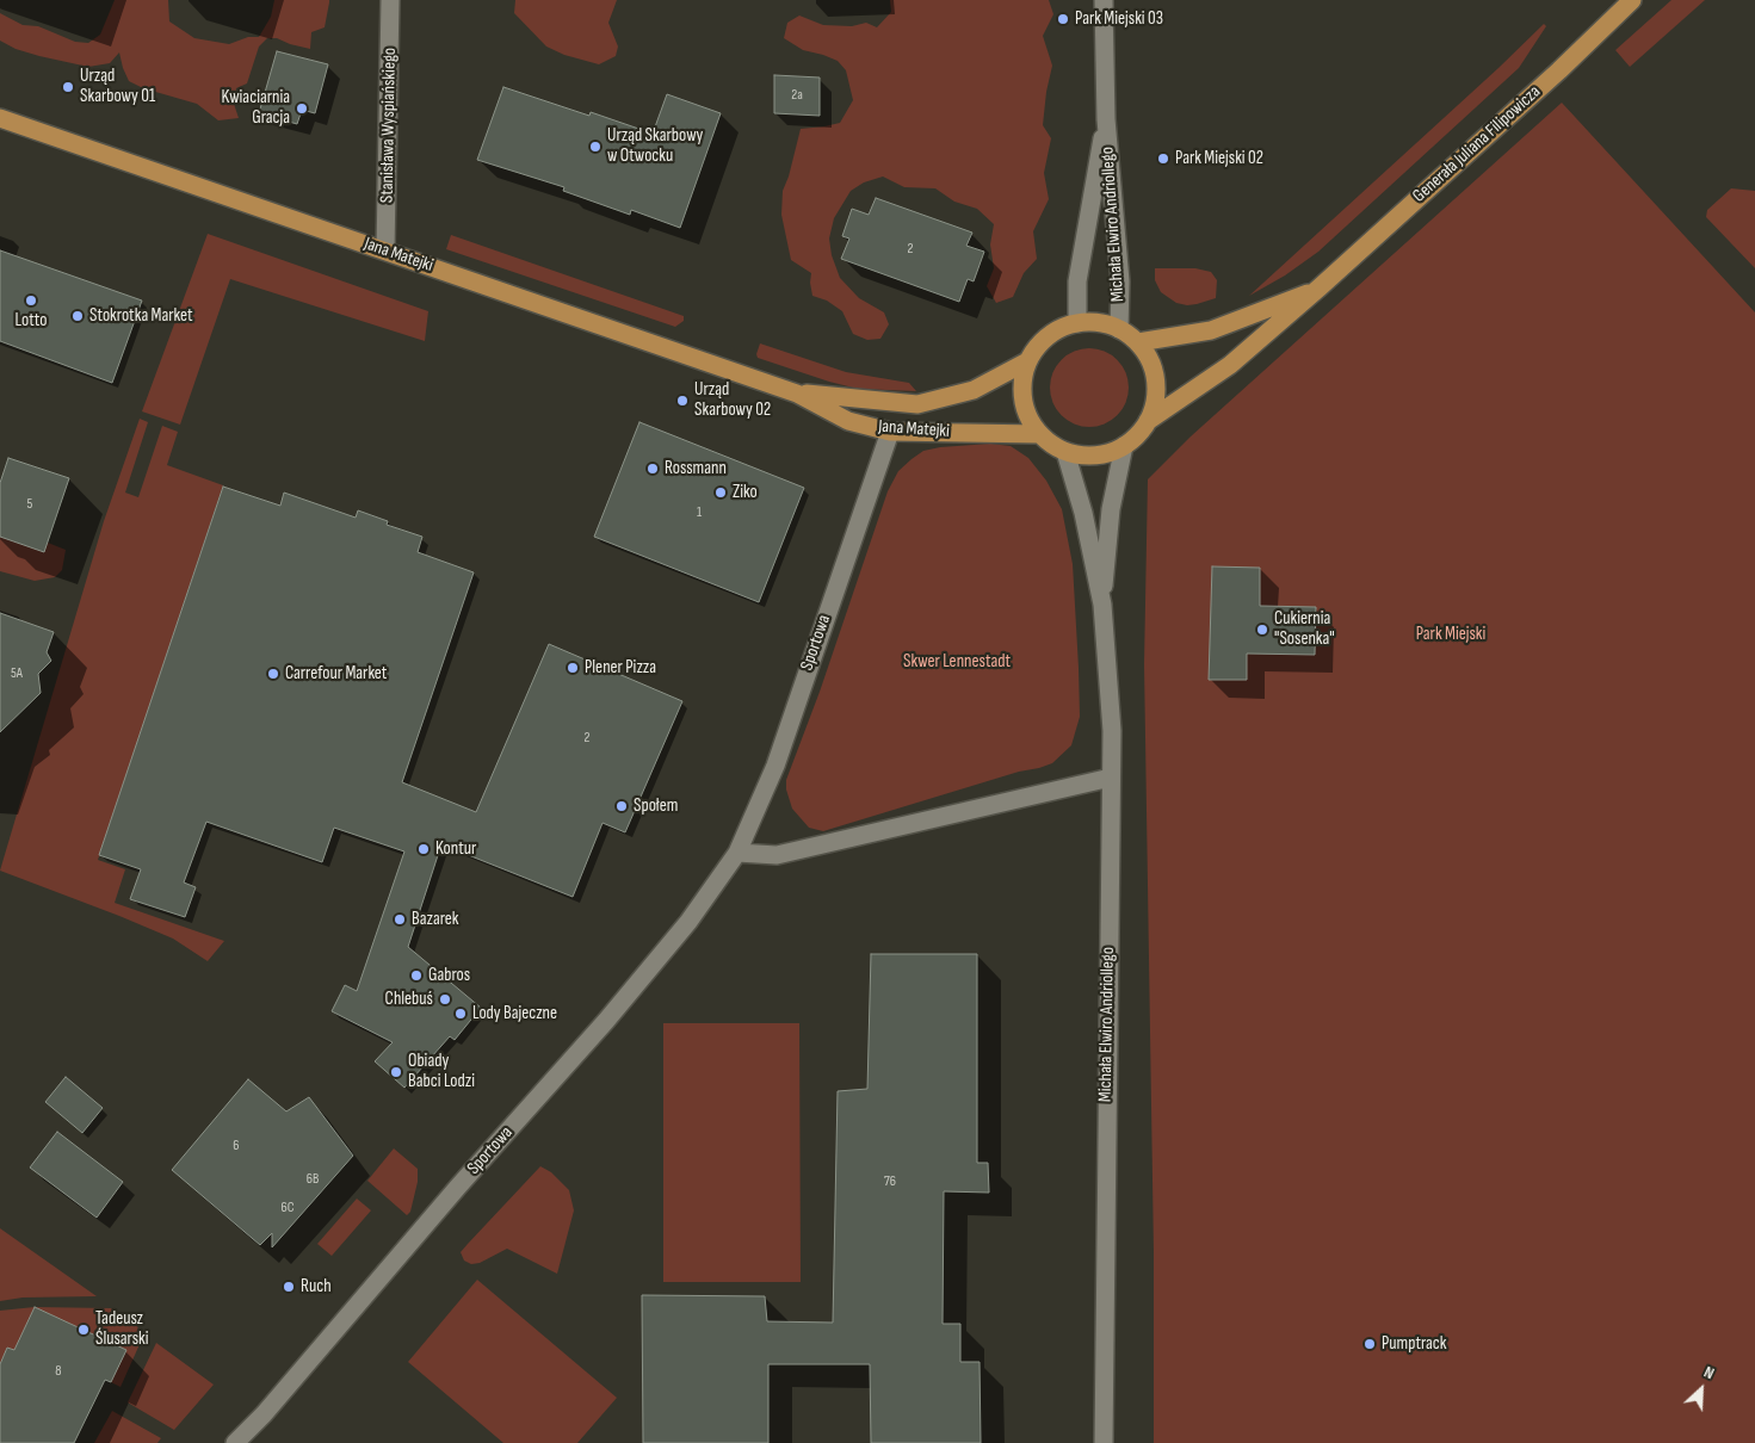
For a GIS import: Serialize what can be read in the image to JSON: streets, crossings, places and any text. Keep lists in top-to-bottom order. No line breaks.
{"streets":{"main road":["Generała Juliana Filipowicza","Jana Matejki"],"street":["Stanisława Wyspiańskiego","Michała Elwiro Andriollego","Sportowa"]},"crossings":[["Stanisława Wyspiańskiego","Jana Matejki"],["Generała Juliana Filipowicza","Michała Elwiro Andriollego"],["Generała Juliana Filipowicza","Jana Matejki"],["Michała Elwiro Andriollego","Jana Matejki"],["Jana Matejki","Sportowa"]],"parks":["Park Miejski","Skwer Lennestadt"],"places":["Park Miejski 03","Urząd Skarbowy 01","Kwiaciarnia Gracja","Urząd Skarbowy w Otwocku","Park Miejski 02","Lotto","Stokrotka Market","Urząd Skarbowy 02","Rossmann","Ziko","Cukiernia \"Sosenka\"","Plener Pizza","Carrefour Market","Społem","Kontur","Bazarek","Gabros","Chlebuś","Lody Bajeczne","Obiady Babci Lodzi","Ruch","Tadeusz Ślusarski","Pumptrack"],"house_numbers":["2a","2","5","1","5A","2","6","6B","76","6C","8"],"north":"top right"}
